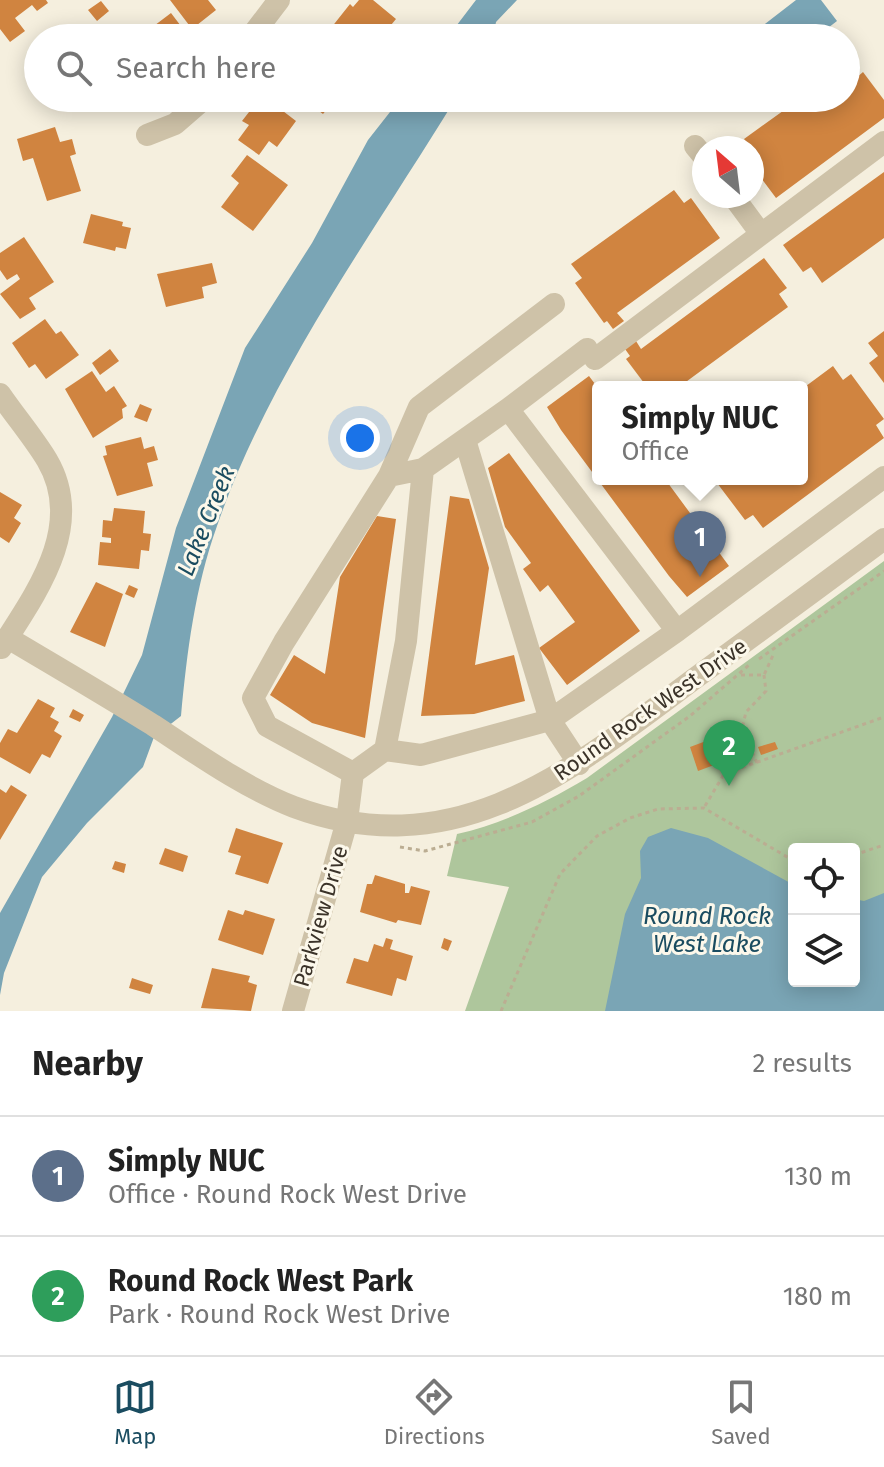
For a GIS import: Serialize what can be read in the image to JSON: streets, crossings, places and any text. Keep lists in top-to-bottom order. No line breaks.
{"streets":{"street":["Round Rock West Drive","Parkview Drive"]},"crossings":[["Round Rock West Drive","Parkview Drive"]],"water":["Lake Creek","Round Rock West Lake"],"north":"top left","page":{"search":"Search here","popup":["Simply NUC","Office"],"pins":["1","2"],"heading":["Nearby","2 results"],"list":[{"mark":"1","name":"Simply NUC","note":"Office · Round Rock West Drive","value":"130 m"},{"mark":"2","name":"Round Rock West Park","note":"Park · Round Rock West Drive","value":"180 m"}],"nav":["Map","Directions","Saved"]}}
